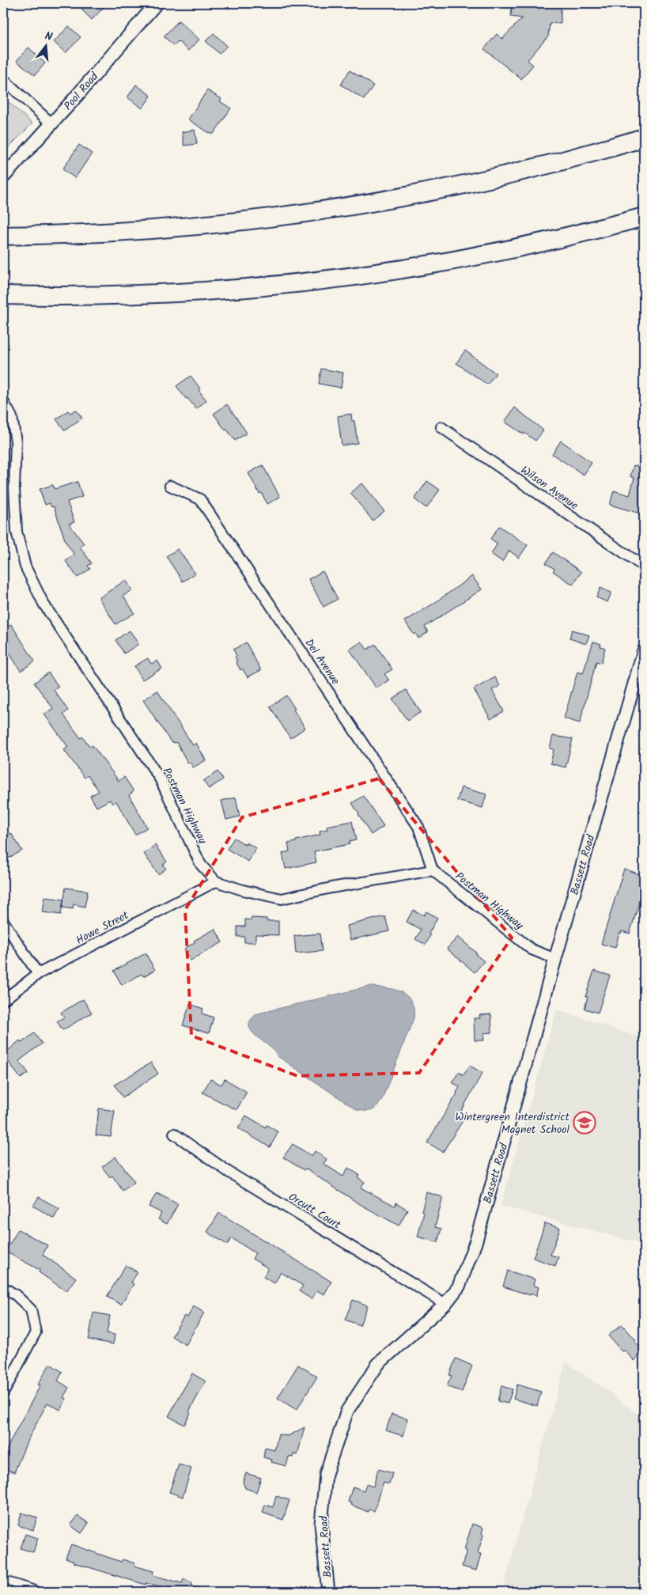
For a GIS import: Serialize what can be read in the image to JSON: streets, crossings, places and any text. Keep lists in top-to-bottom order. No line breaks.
{"streets":{"street":["Pool Road","Wilson Avenue","Del Avenue","Postman Highway","Bassett Road","Howe Street","Orcutt Court"]},"crossings":[["Del Avenue","Postman Highway"],["Postman Highway","Bassett Road"],["Postman Highway","Howe Street"],["Bassett Road","Orcutt Court"]],"places":{"school or university":["Wintergreen Interdistrict Magnet School"]},"north":"top"}
